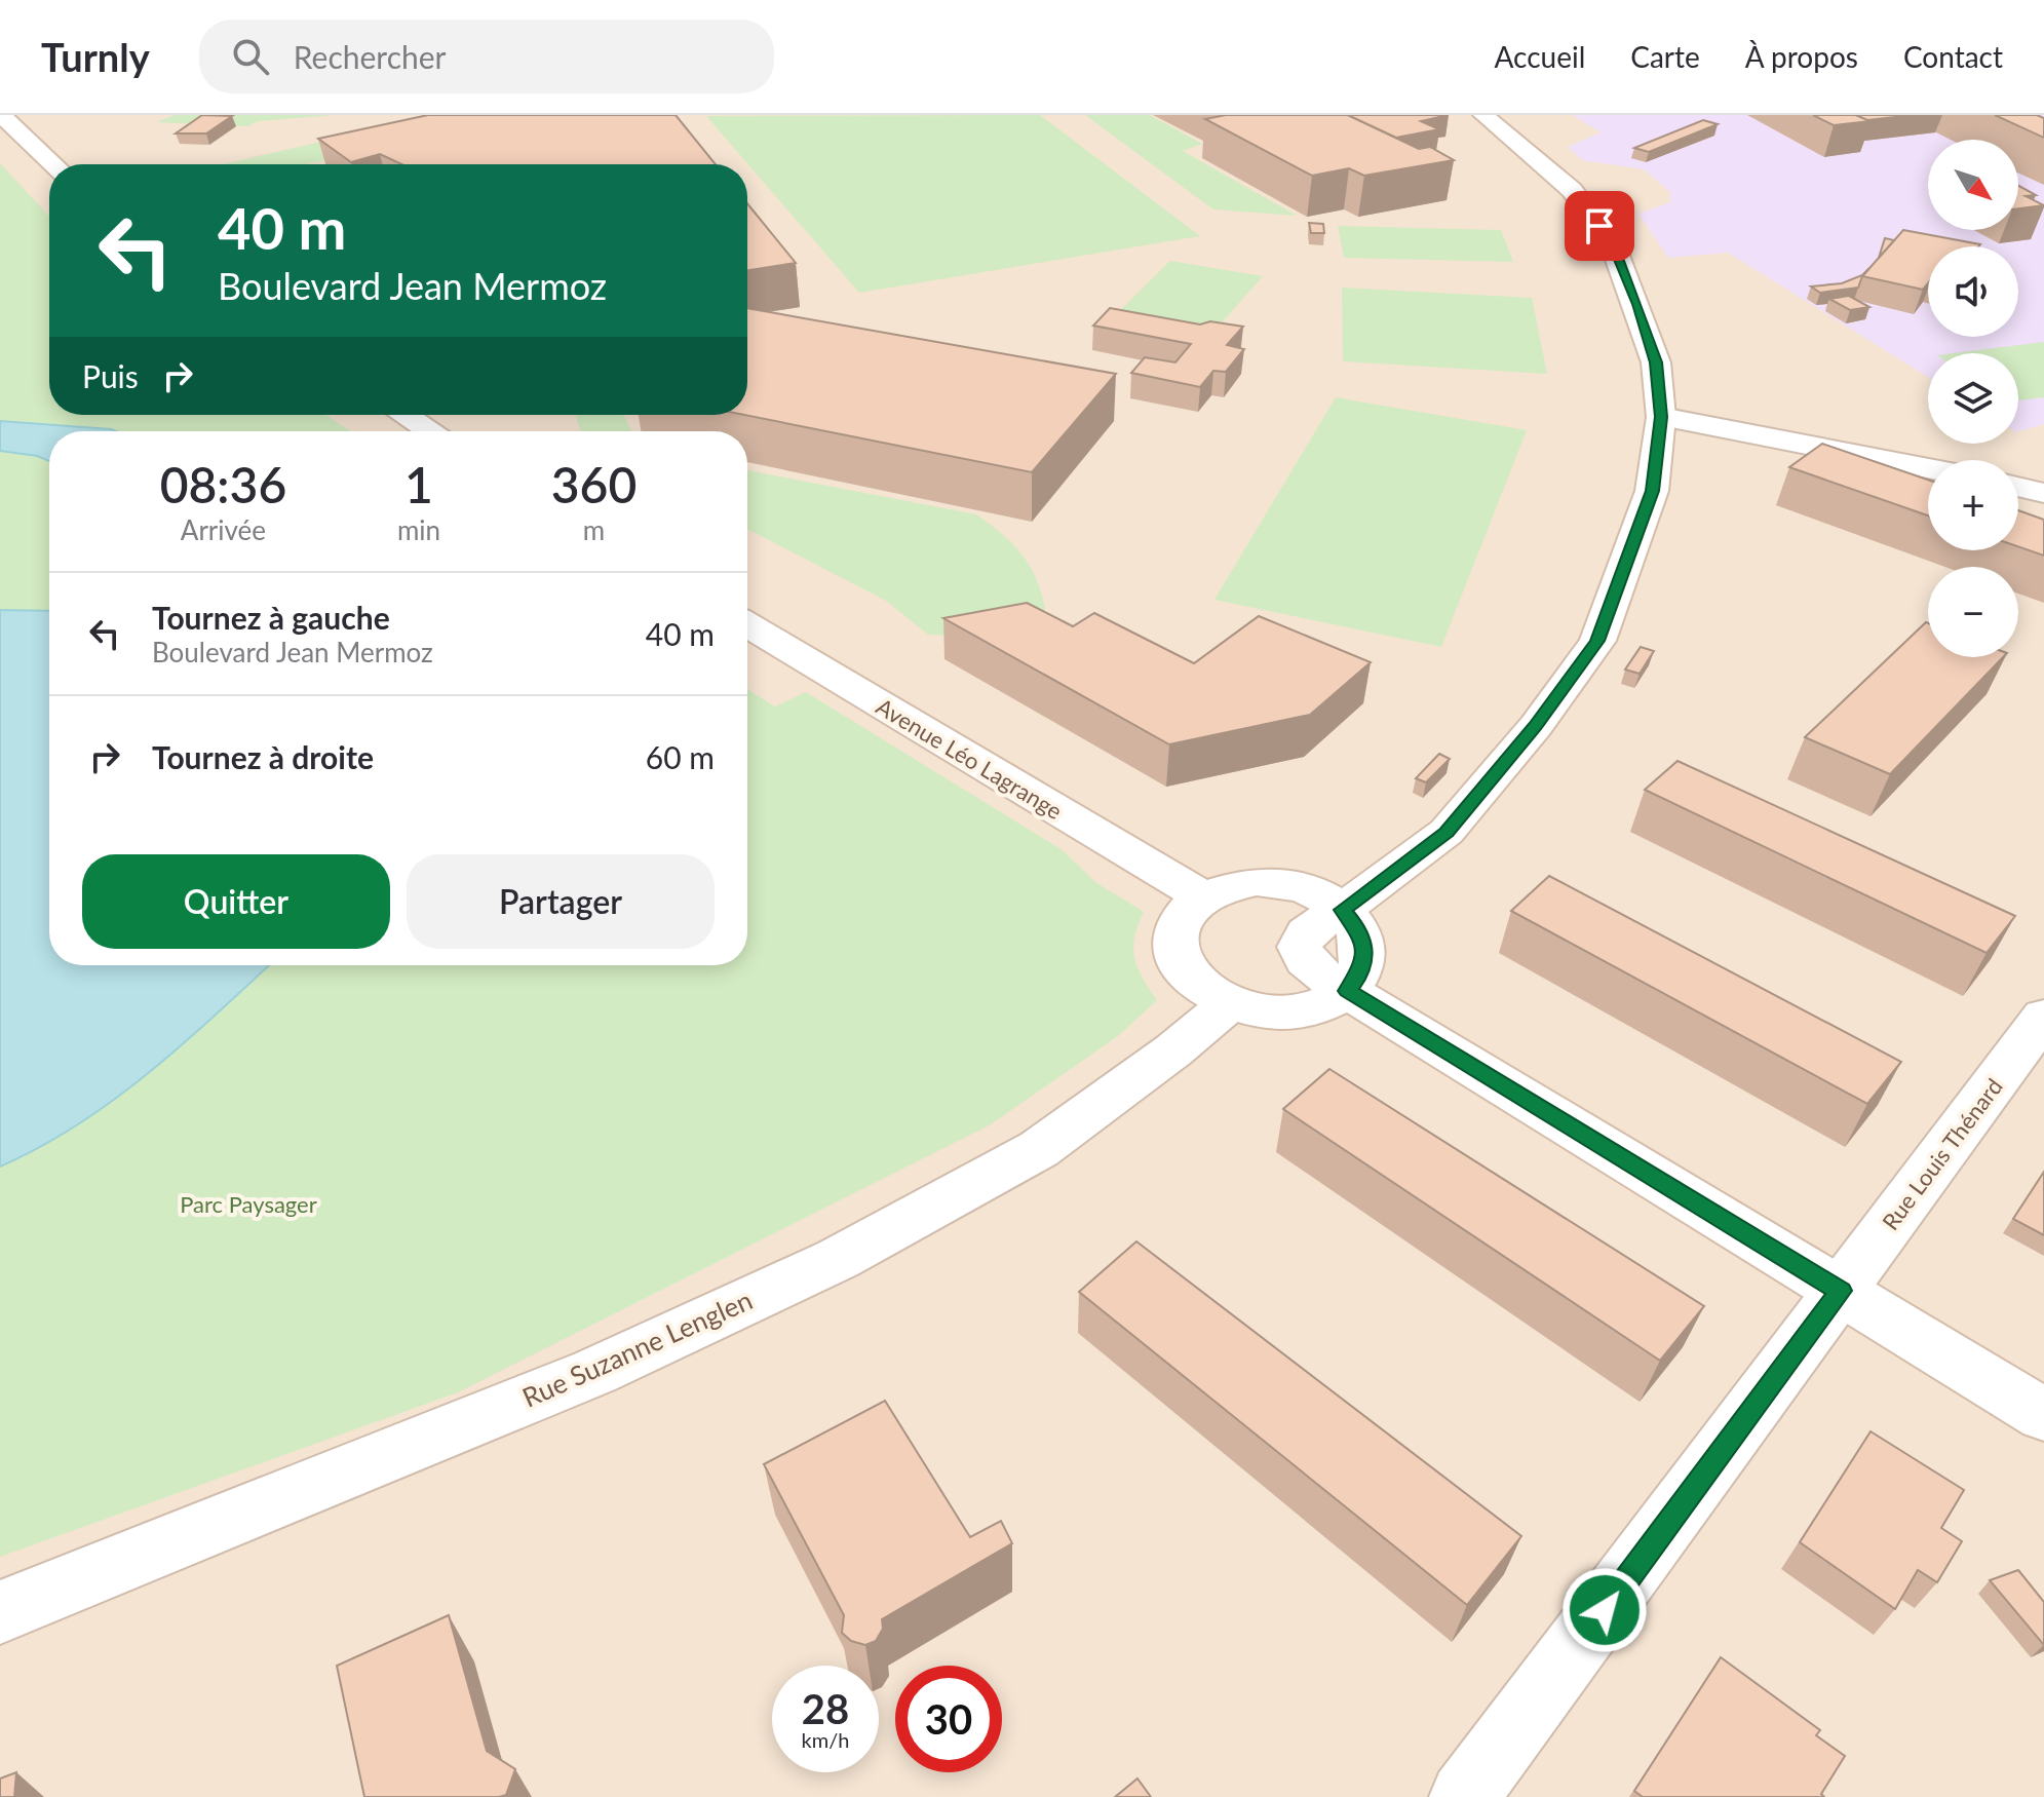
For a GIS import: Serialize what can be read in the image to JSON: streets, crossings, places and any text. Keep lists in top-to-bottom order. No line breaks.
{"streets":{"street":["Avenue Léo Lagrange","Rue Louis Thénard","Rue Suzanne Lenglen"]},"parks":["Parc Paysager"],"north":"bottom right","page":{"header":"Turnly","search":"Rechercher","nav":["Accueil","Carte","À propos","Contact"],"map_buttons":["+","−"],"turn":["40 m","Boulevard Jean Mermoz"],"then":"Puis","eta":["08:36","Arrivée","1","min","360","m"],"list":[{"name":"Tournez à gauche","note":"Boulevard Jean Mermoz","value":"40 m"},{"name":"Tournez à droite","value":"60 m"}],"buttons":["Quitter","Partager"],"speed":"28 km/h","limit":"30"}}
